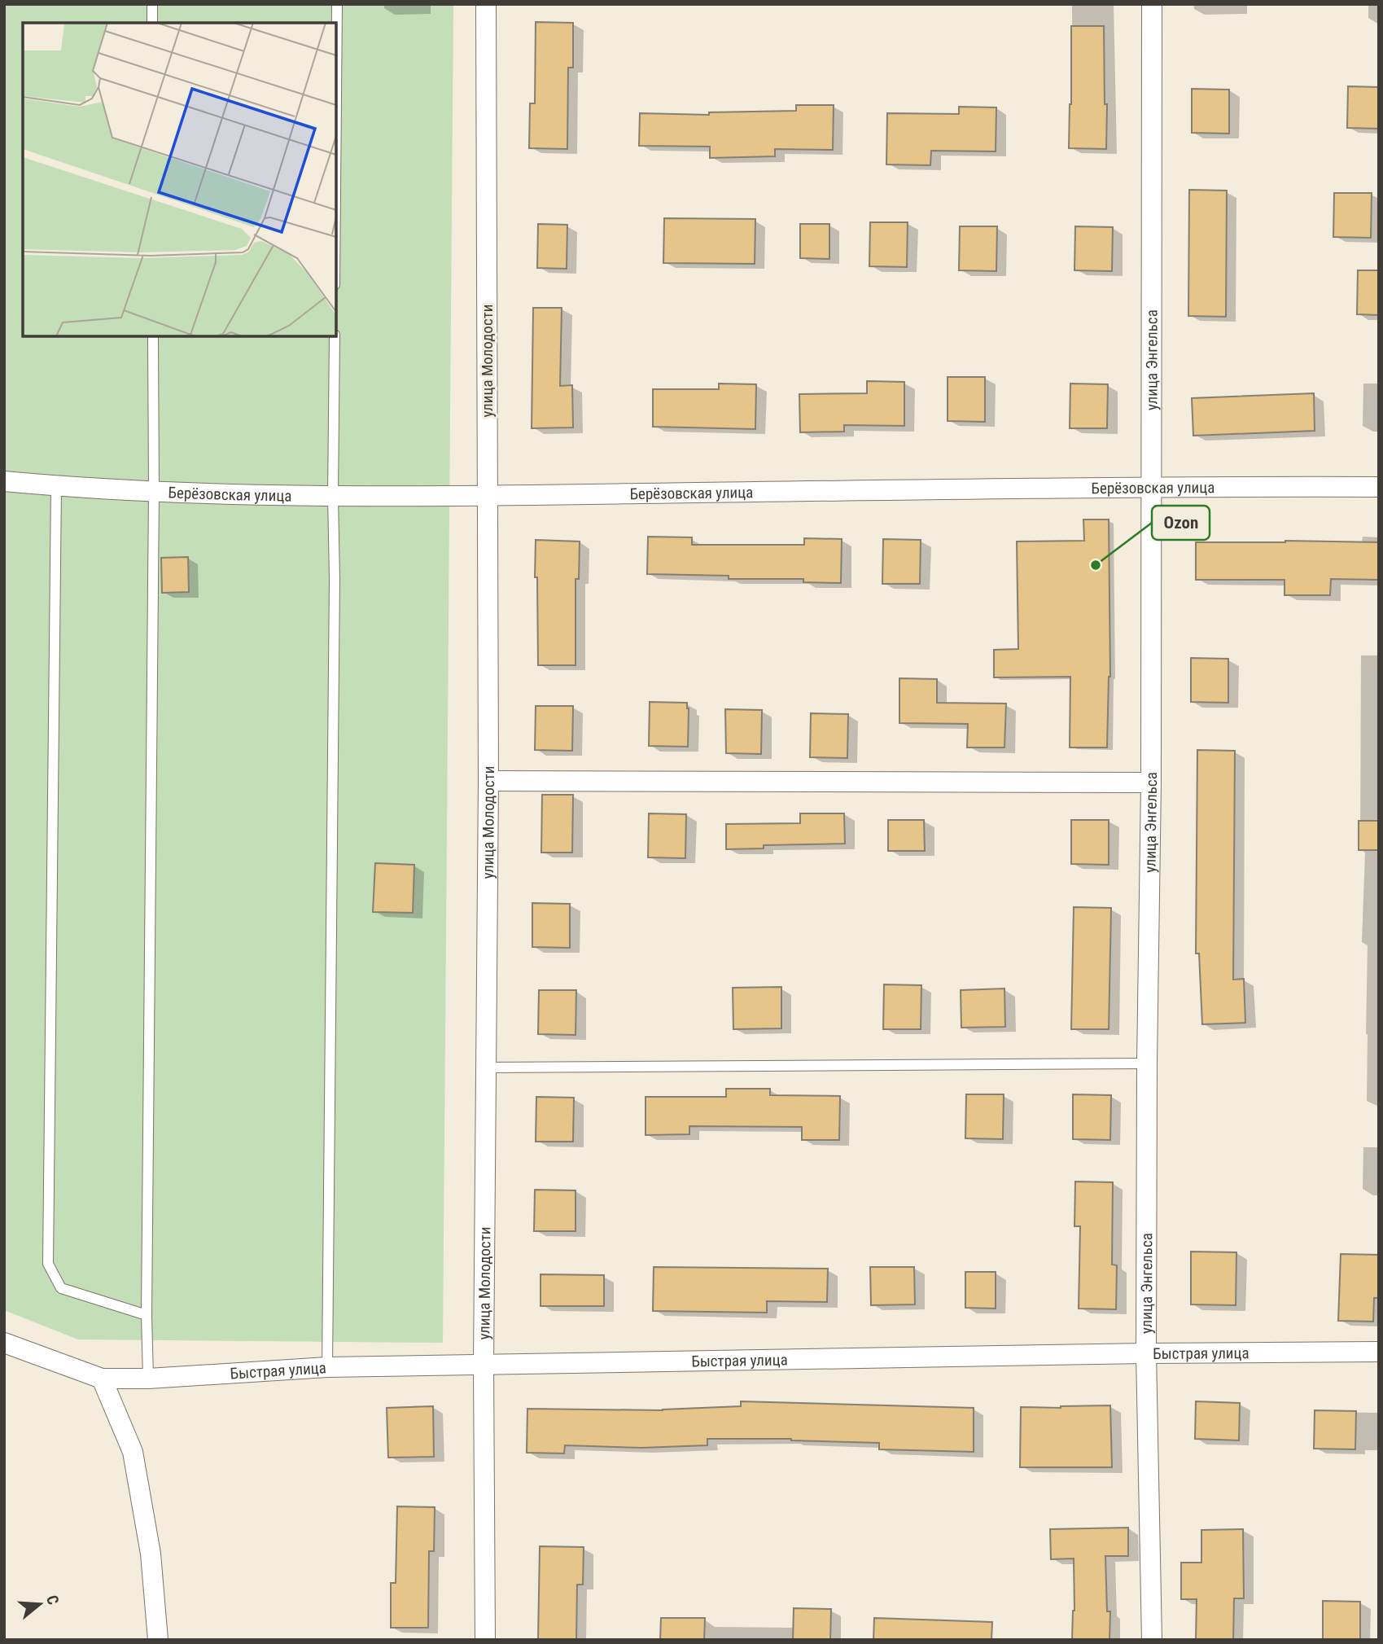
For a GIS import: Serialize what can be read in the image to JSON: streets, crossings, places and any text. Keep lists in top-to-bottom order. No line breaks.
{"streets":{"street":["улица Молодости","улица Энгельса","Берёзовская улица","Быстрая улица"]},"crossings":[["улица Молодости","Берёзовская улица"],["улица Молодости","Быстрая улица"],["улица Энгельса","Берёзовская улица"],["улица Энгельса","Быстрая улица"]],"places":["Ozon"],"north":"right"}
